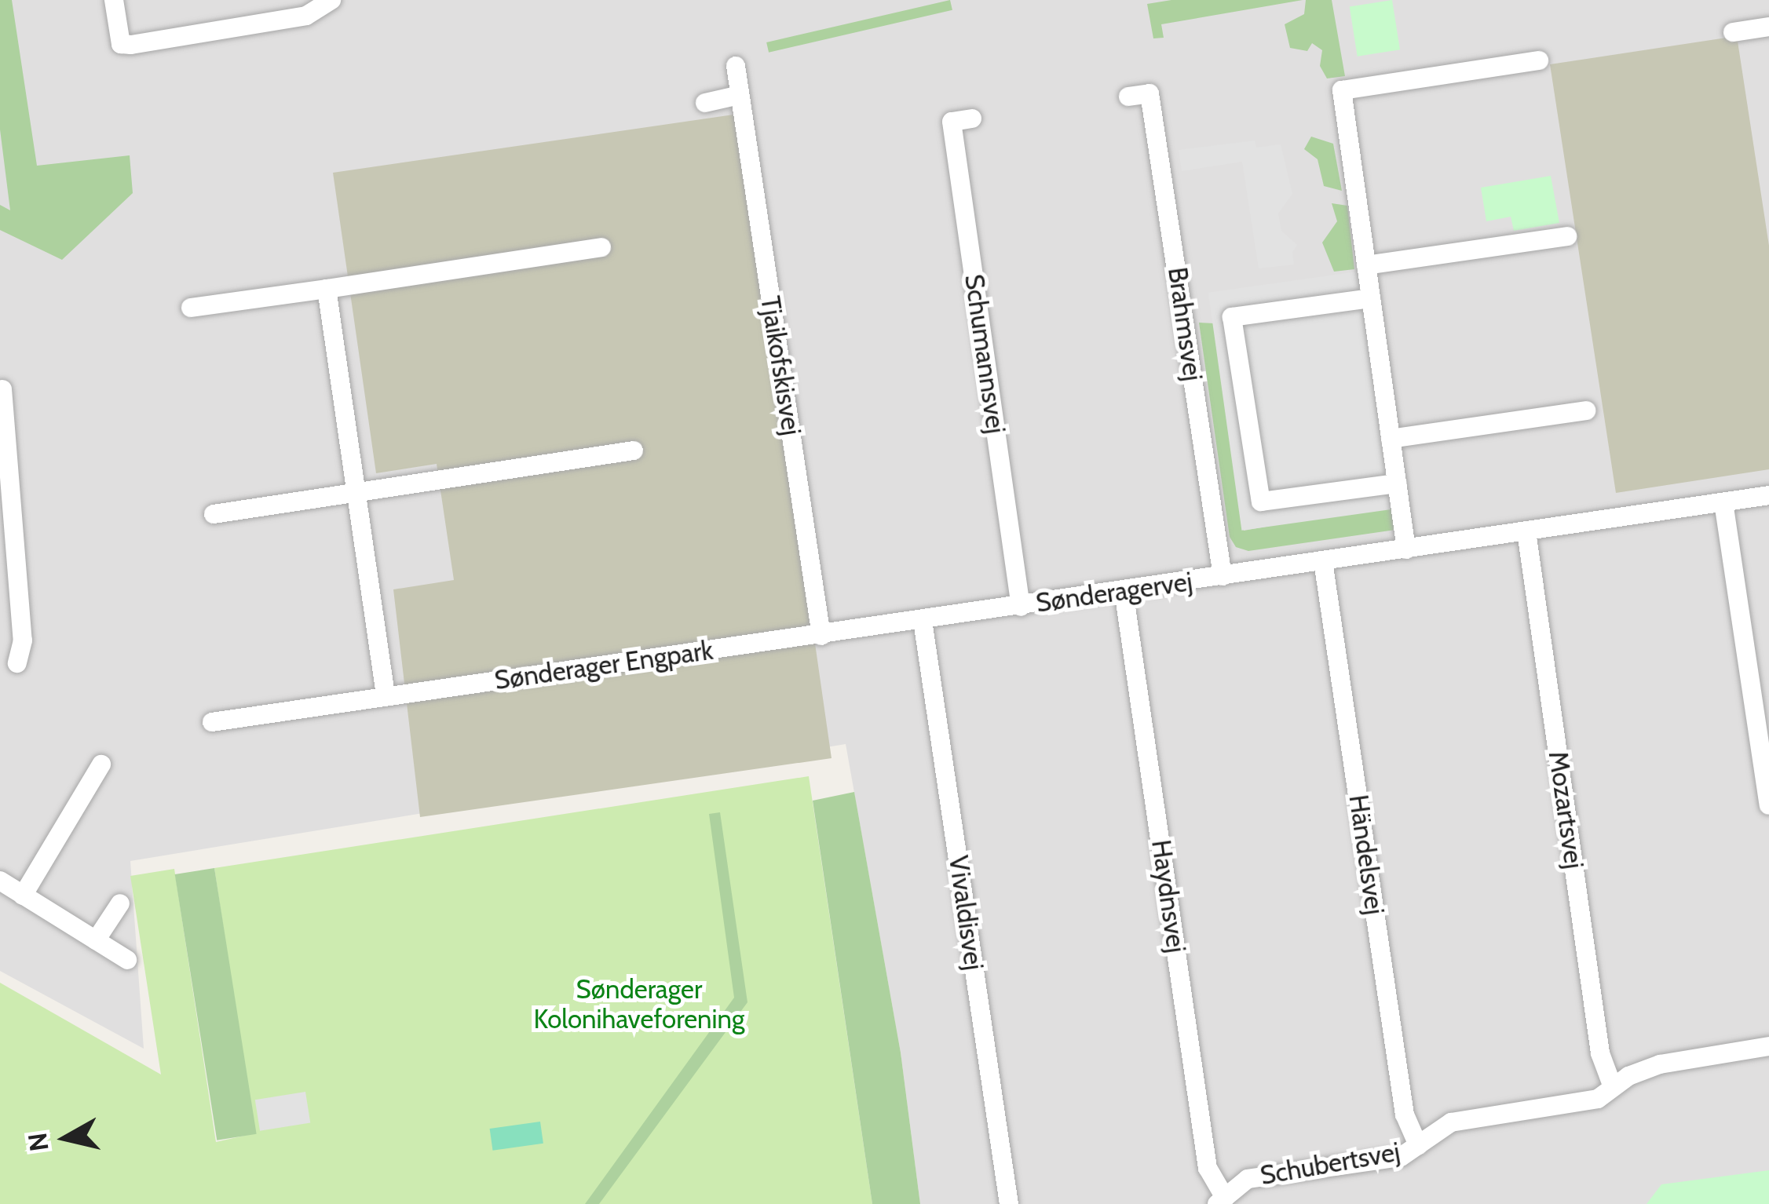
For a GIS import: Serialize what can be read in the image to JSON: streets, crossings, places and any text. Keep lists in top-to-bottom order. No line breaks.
{"streets":{"street":["Brahmsvej","Schumannsvej","Tjaikofskisvej","Sønderagervej","Sønderager Engpark","Mozartsvej","Händelsvej","Haydnsvej","Vivaldisvej","Schubertsvej"]},"crossings":[["Brahmsvej","Sønderagervej"],["Schumannsvej","Sønderagervej"],["Tjaikofskisvej","Sønderagervej"],["Tjaikofskisvej","Sønderager Engpark"],["Sønderagervej","Sønderager Engpark"],["Sønderagervej","Mozartsvej"],["Sønderagervej","Händelsvej"],["Sønderagervej","Haydnsvej"],["Sønderagervej","Vivaldisvej"],["Mozartsvej","Schubertsvej"],["Händelsvej","Schubertsvej"],["Haydnsvej","Schubertsvej"]],"parks":["Sønderager Kolonihaveforening"],"north":"left"}
